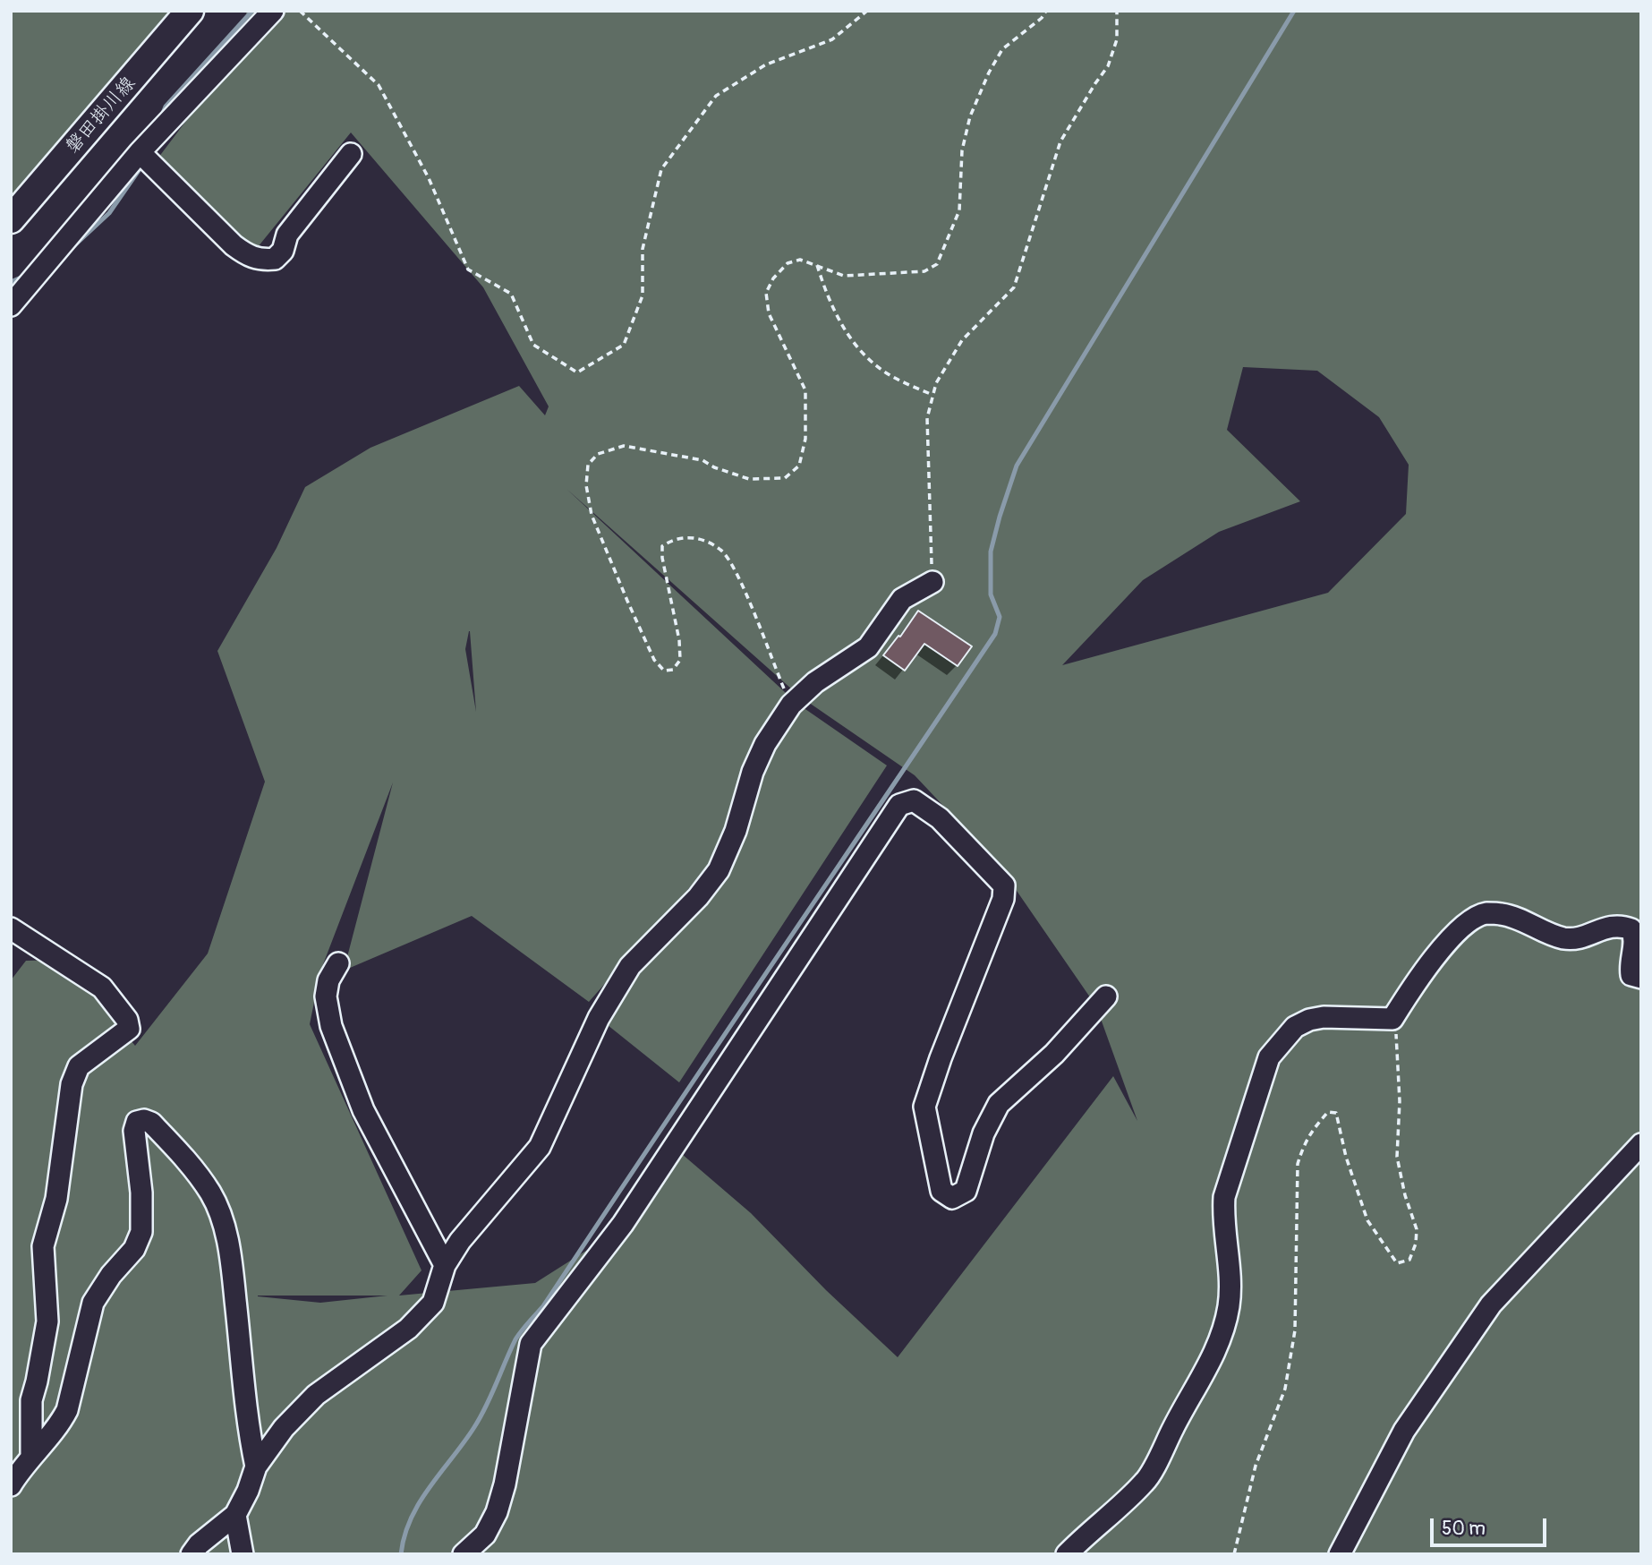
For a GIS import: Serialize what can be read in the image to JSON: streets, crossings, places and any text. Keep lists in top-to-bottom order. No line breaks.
{"streets":{"main road":["磐田掛川線"]},"scale_bar":"50 m"}
